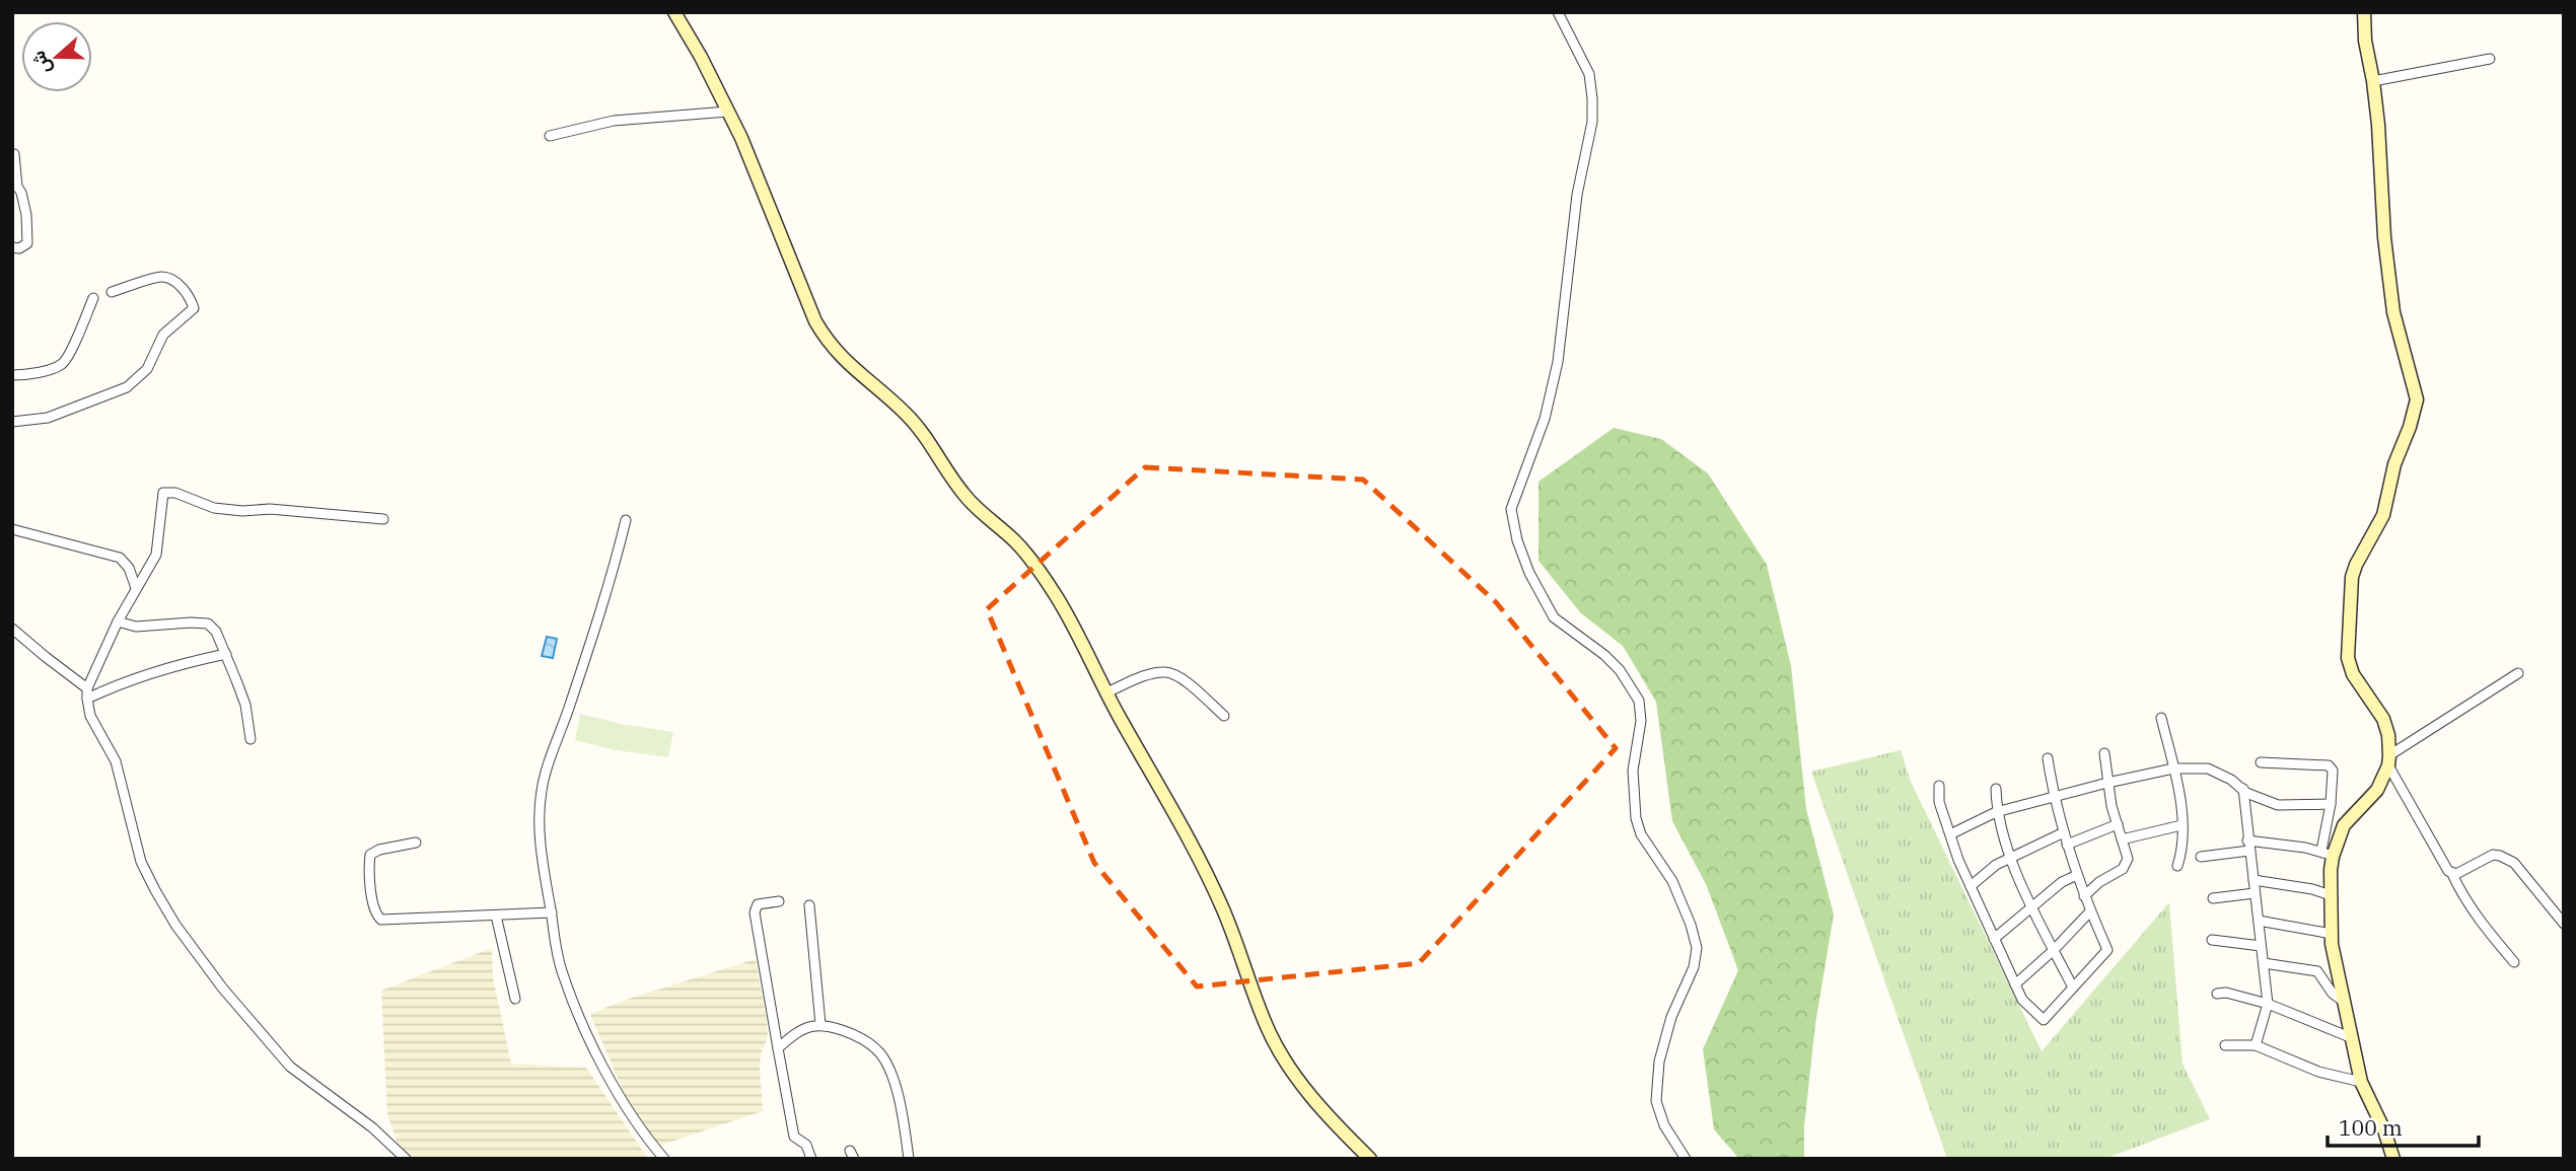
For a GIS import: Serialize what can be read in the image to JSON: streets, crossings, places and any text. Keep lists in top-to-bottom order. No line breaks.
{"scale_bar":"100 m","north":"left"}
